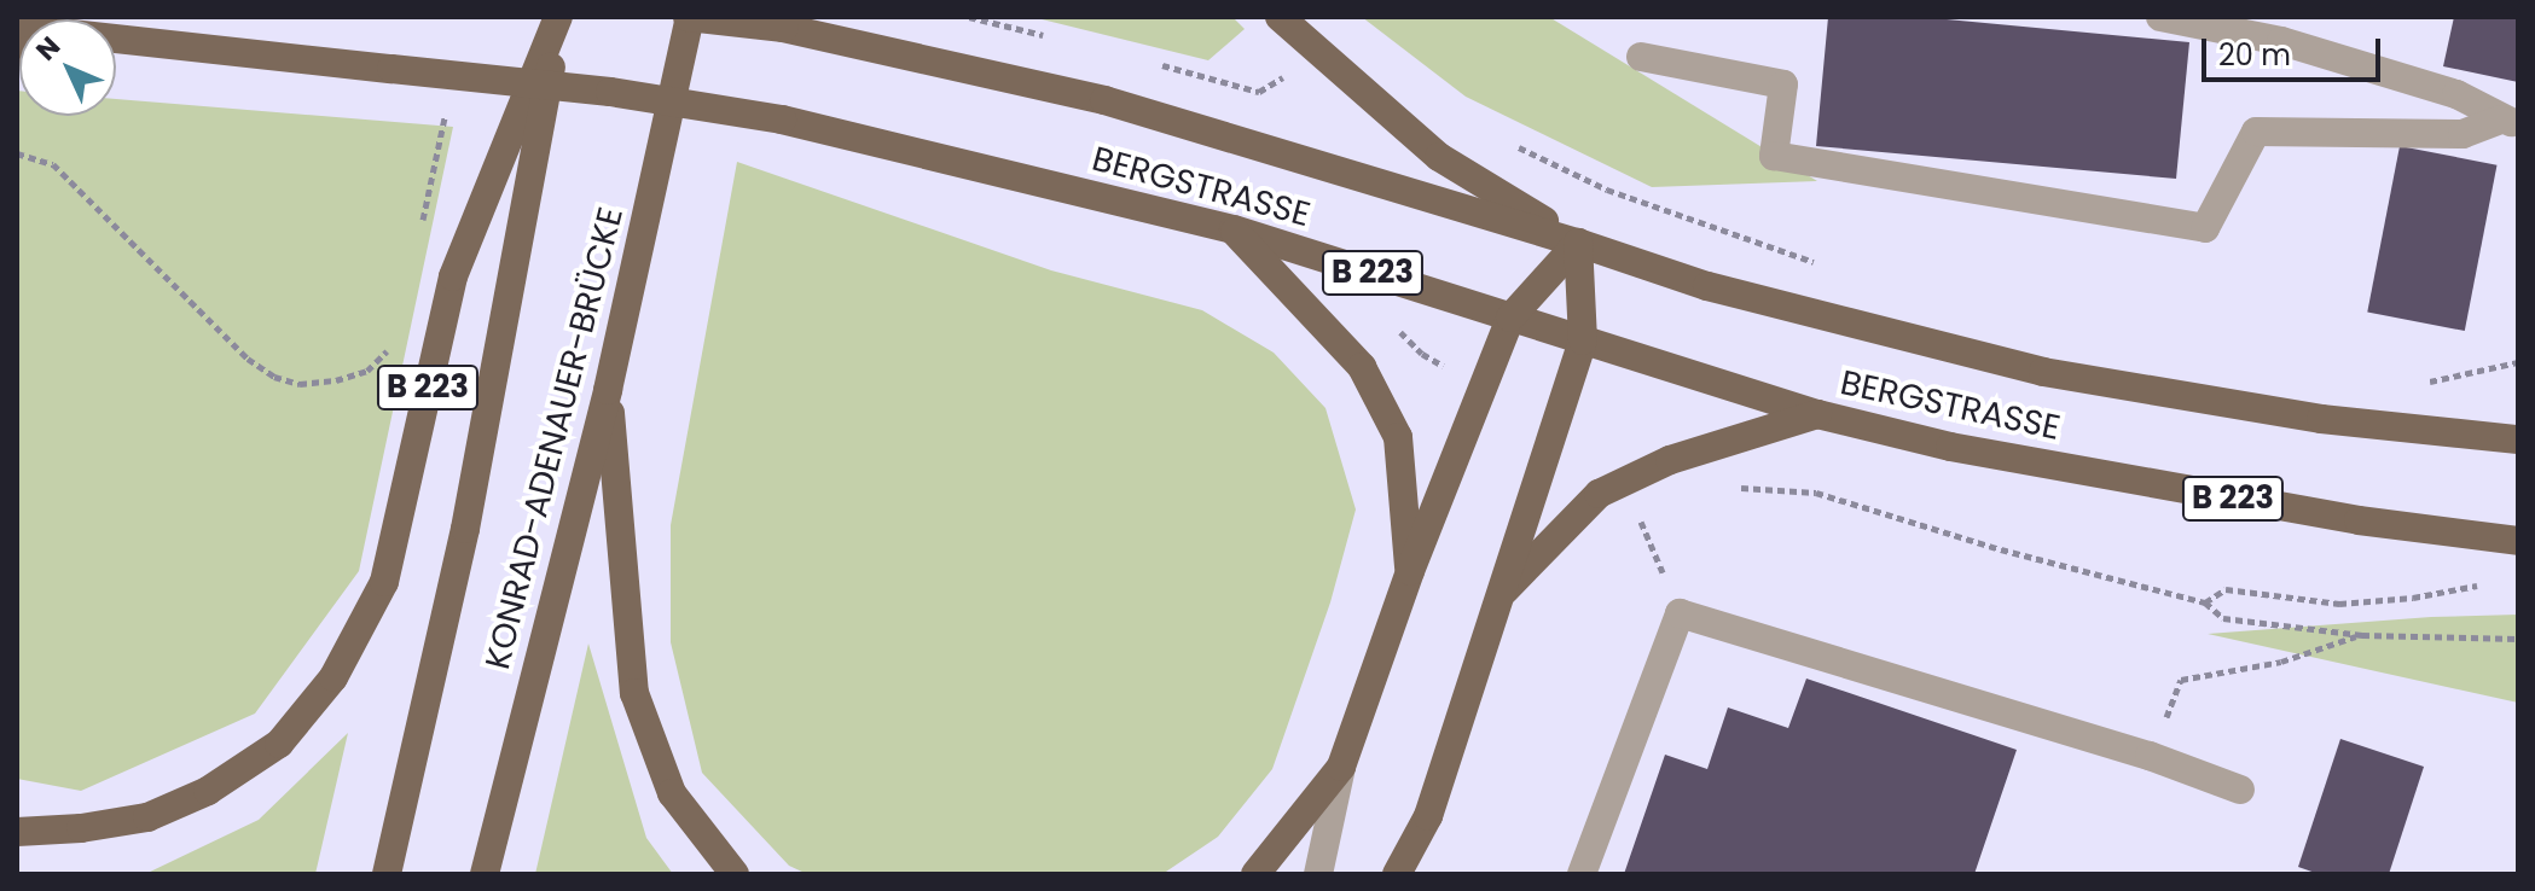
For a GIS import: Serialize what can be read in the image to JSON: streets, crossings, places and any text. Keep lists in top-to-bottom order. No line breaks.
{"streets":{"main road":["BERGSTRASSE","B 223","KONRAD-ADENAUER-BRÜCKE"]},"crossings":[["BERGSTRASSE","KONRAD-ADENAUER-BRÜCKE"],["B 223","KONRAD-ADENAUER-BRÜCKE"]],"scale_bar":"20 m","north":"top left"}
